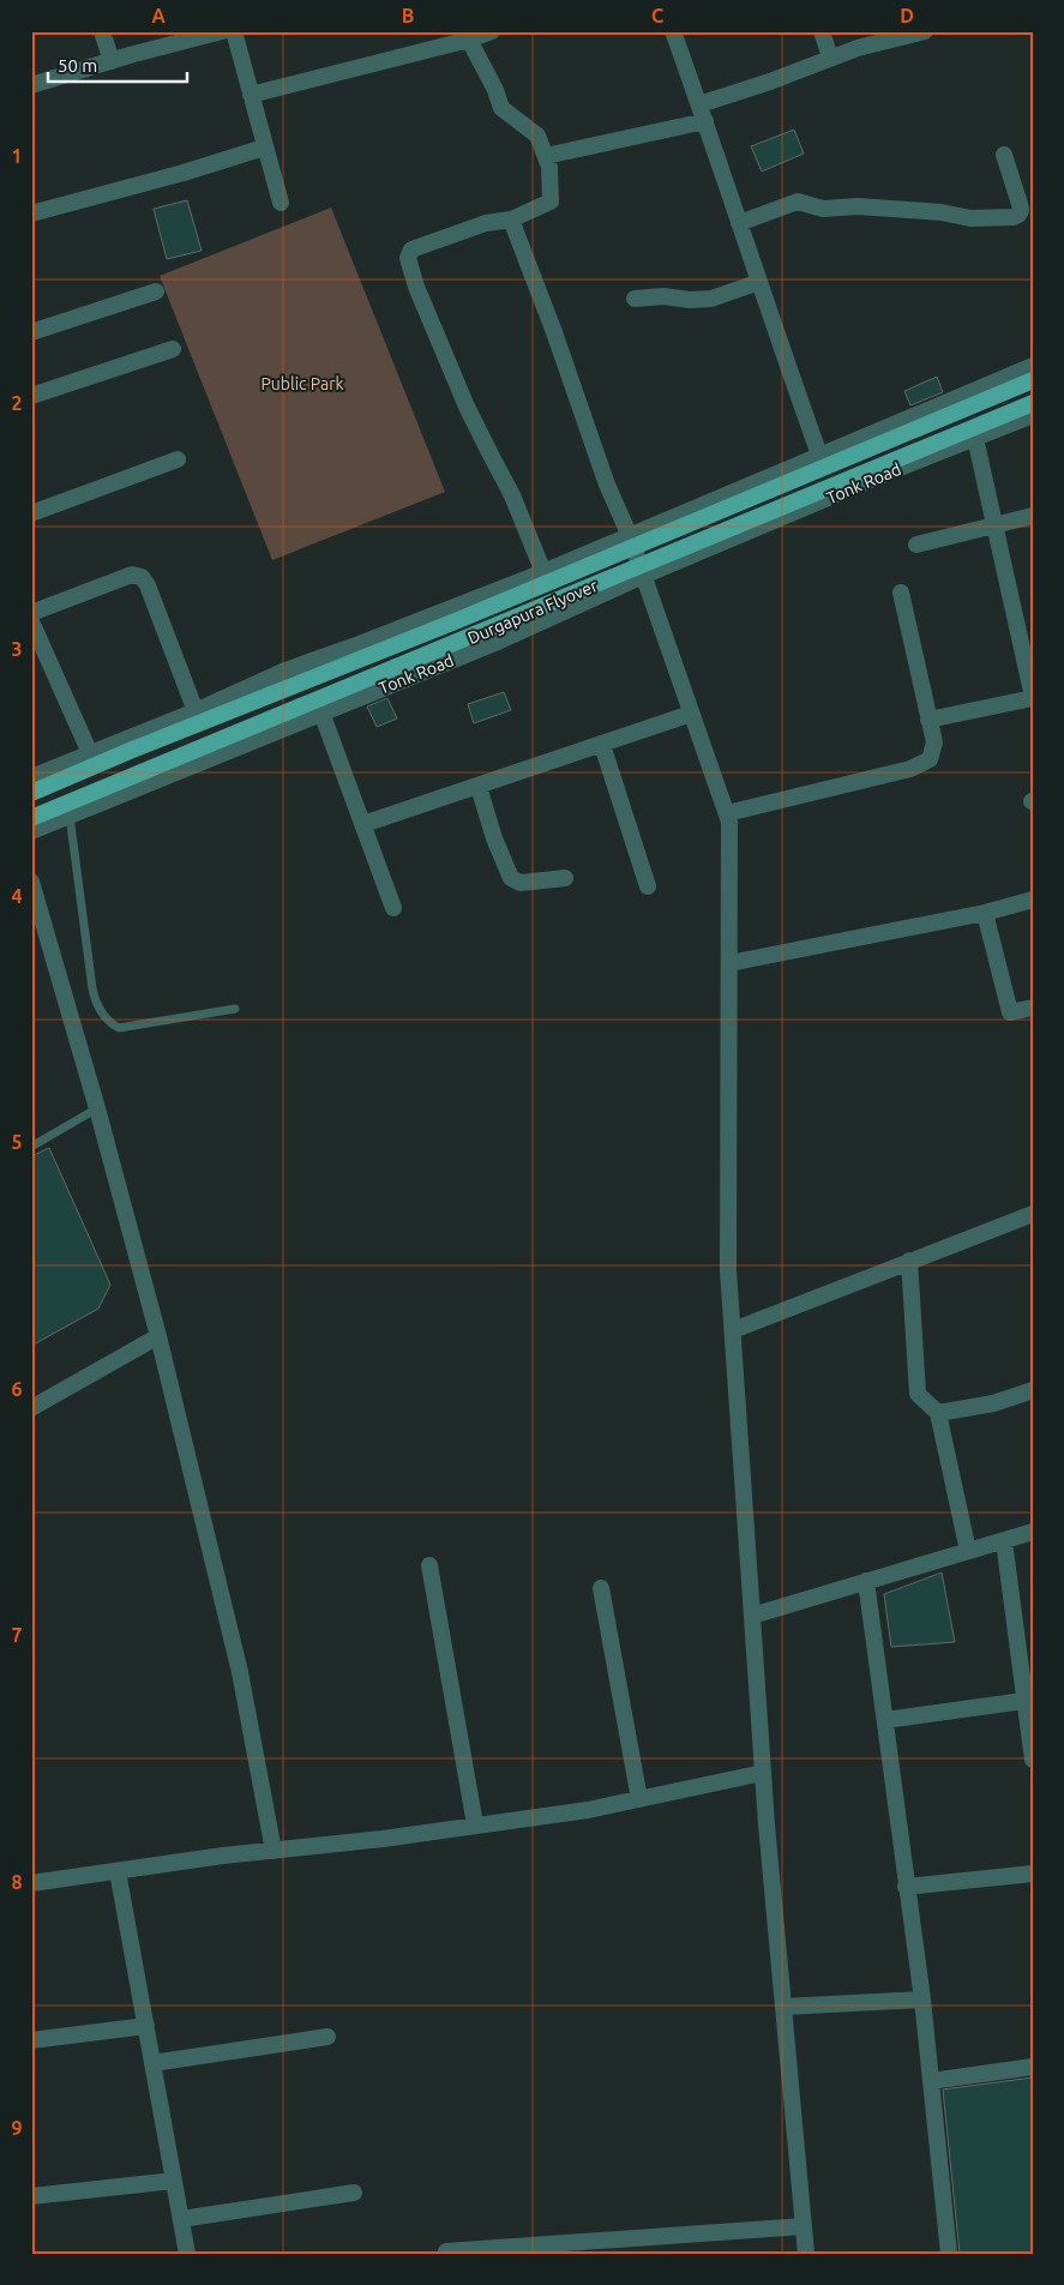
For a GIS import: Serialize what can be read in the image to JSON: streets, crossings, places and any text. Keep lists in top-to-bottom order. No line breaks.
{"streets":{"main road":["Durgapura Flyover"],"street":["Tonk Road"]},"parks":["Public Park"],"scale_bar":"50 m","grid":{"columns":["A","B","C","D"],"rows":["1","2","3","4","5","6","7","8","9"]}}
